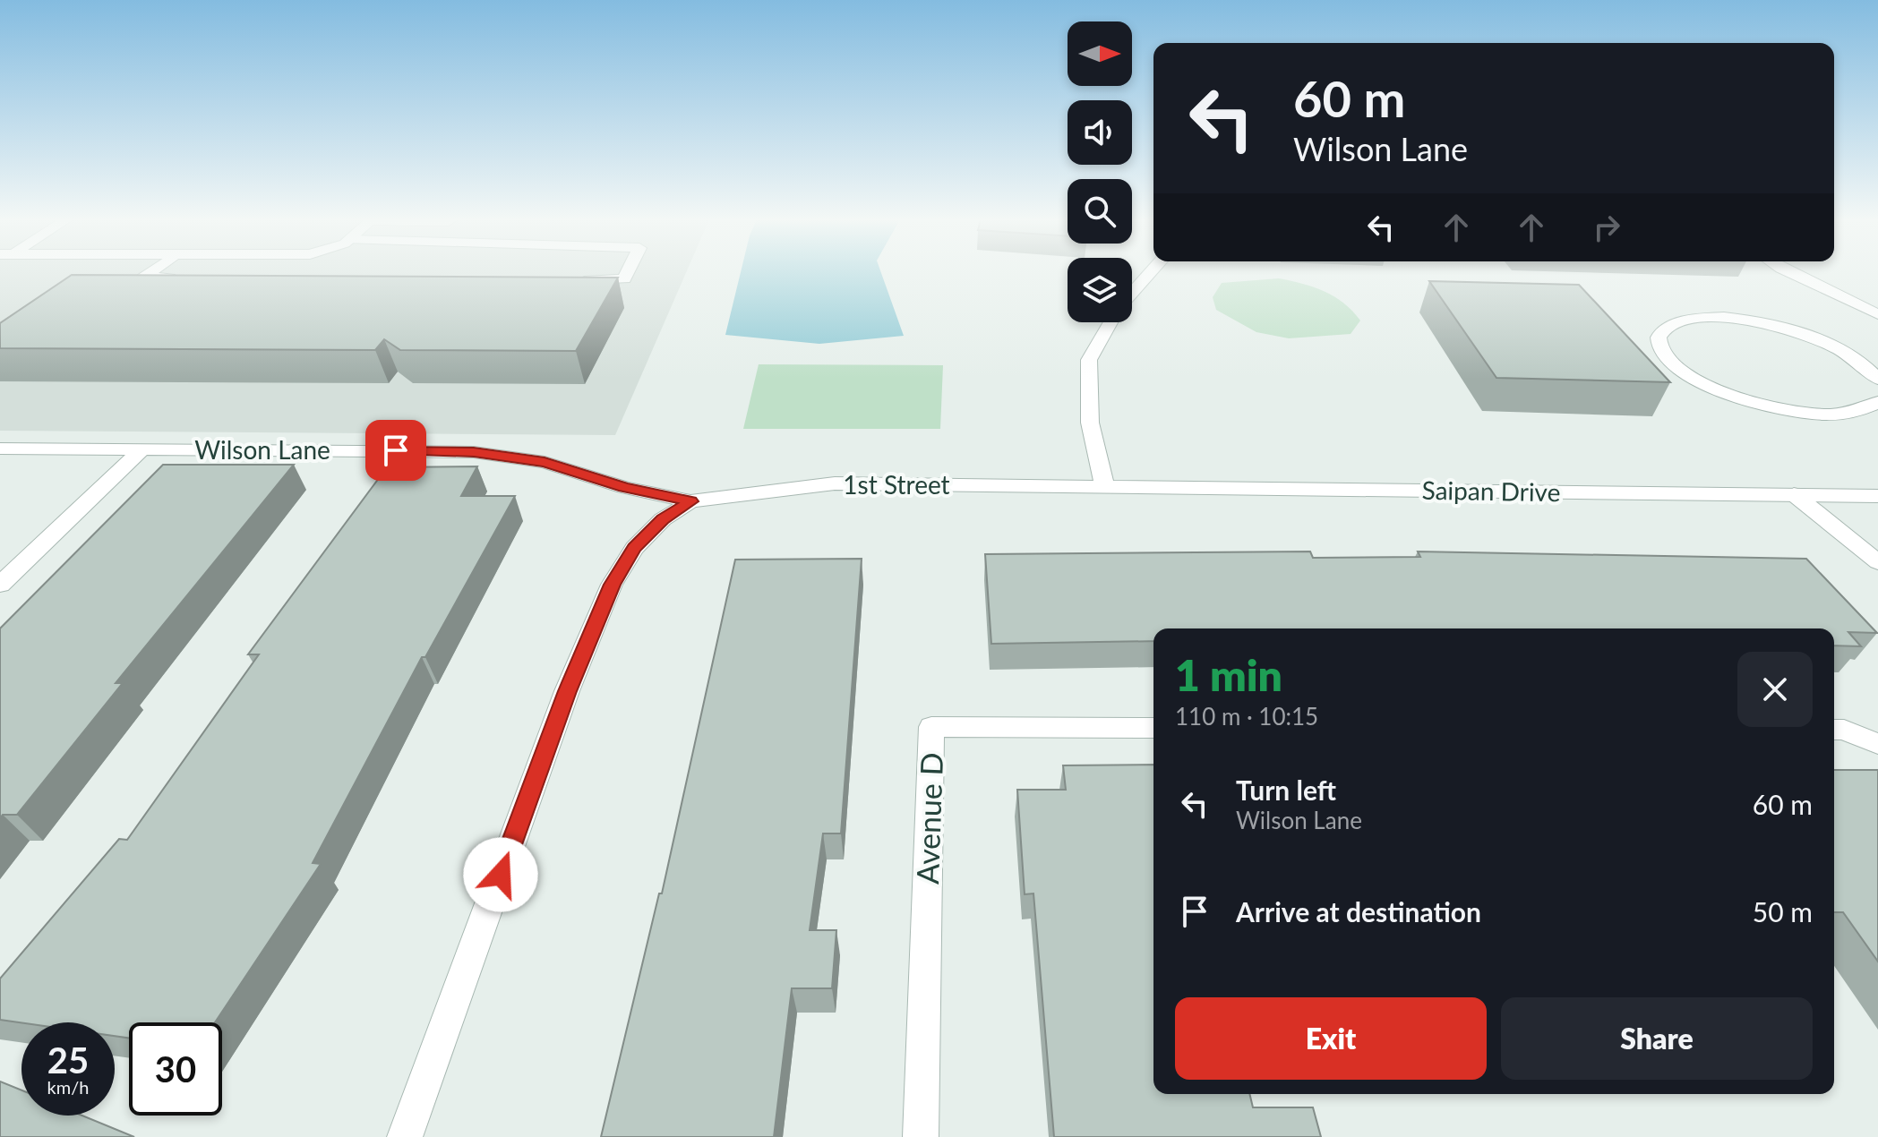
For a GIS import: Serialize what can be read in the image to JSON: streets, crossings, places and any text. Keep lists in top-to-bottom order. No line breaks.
{"streets":{"street":["Wilson Lane","1st Street","Saipan Drive","Avenue D"]},"crossings":[["Wilson Lane","1st Street"],["1st Street","Saipan Drive"]],"north":"right","page":{"turn":["60 m","Wilson Lane"],"heading":["1 min","110 m · 10:15"],"list":[{"name":"Turn left","note":"Wilson Lane","value":"60 m"},{"name":"Arrive at destination","value":"50 m"}],"buttons":["Exit","Share"],"speed":"25 km/h","limit":"30"}}
